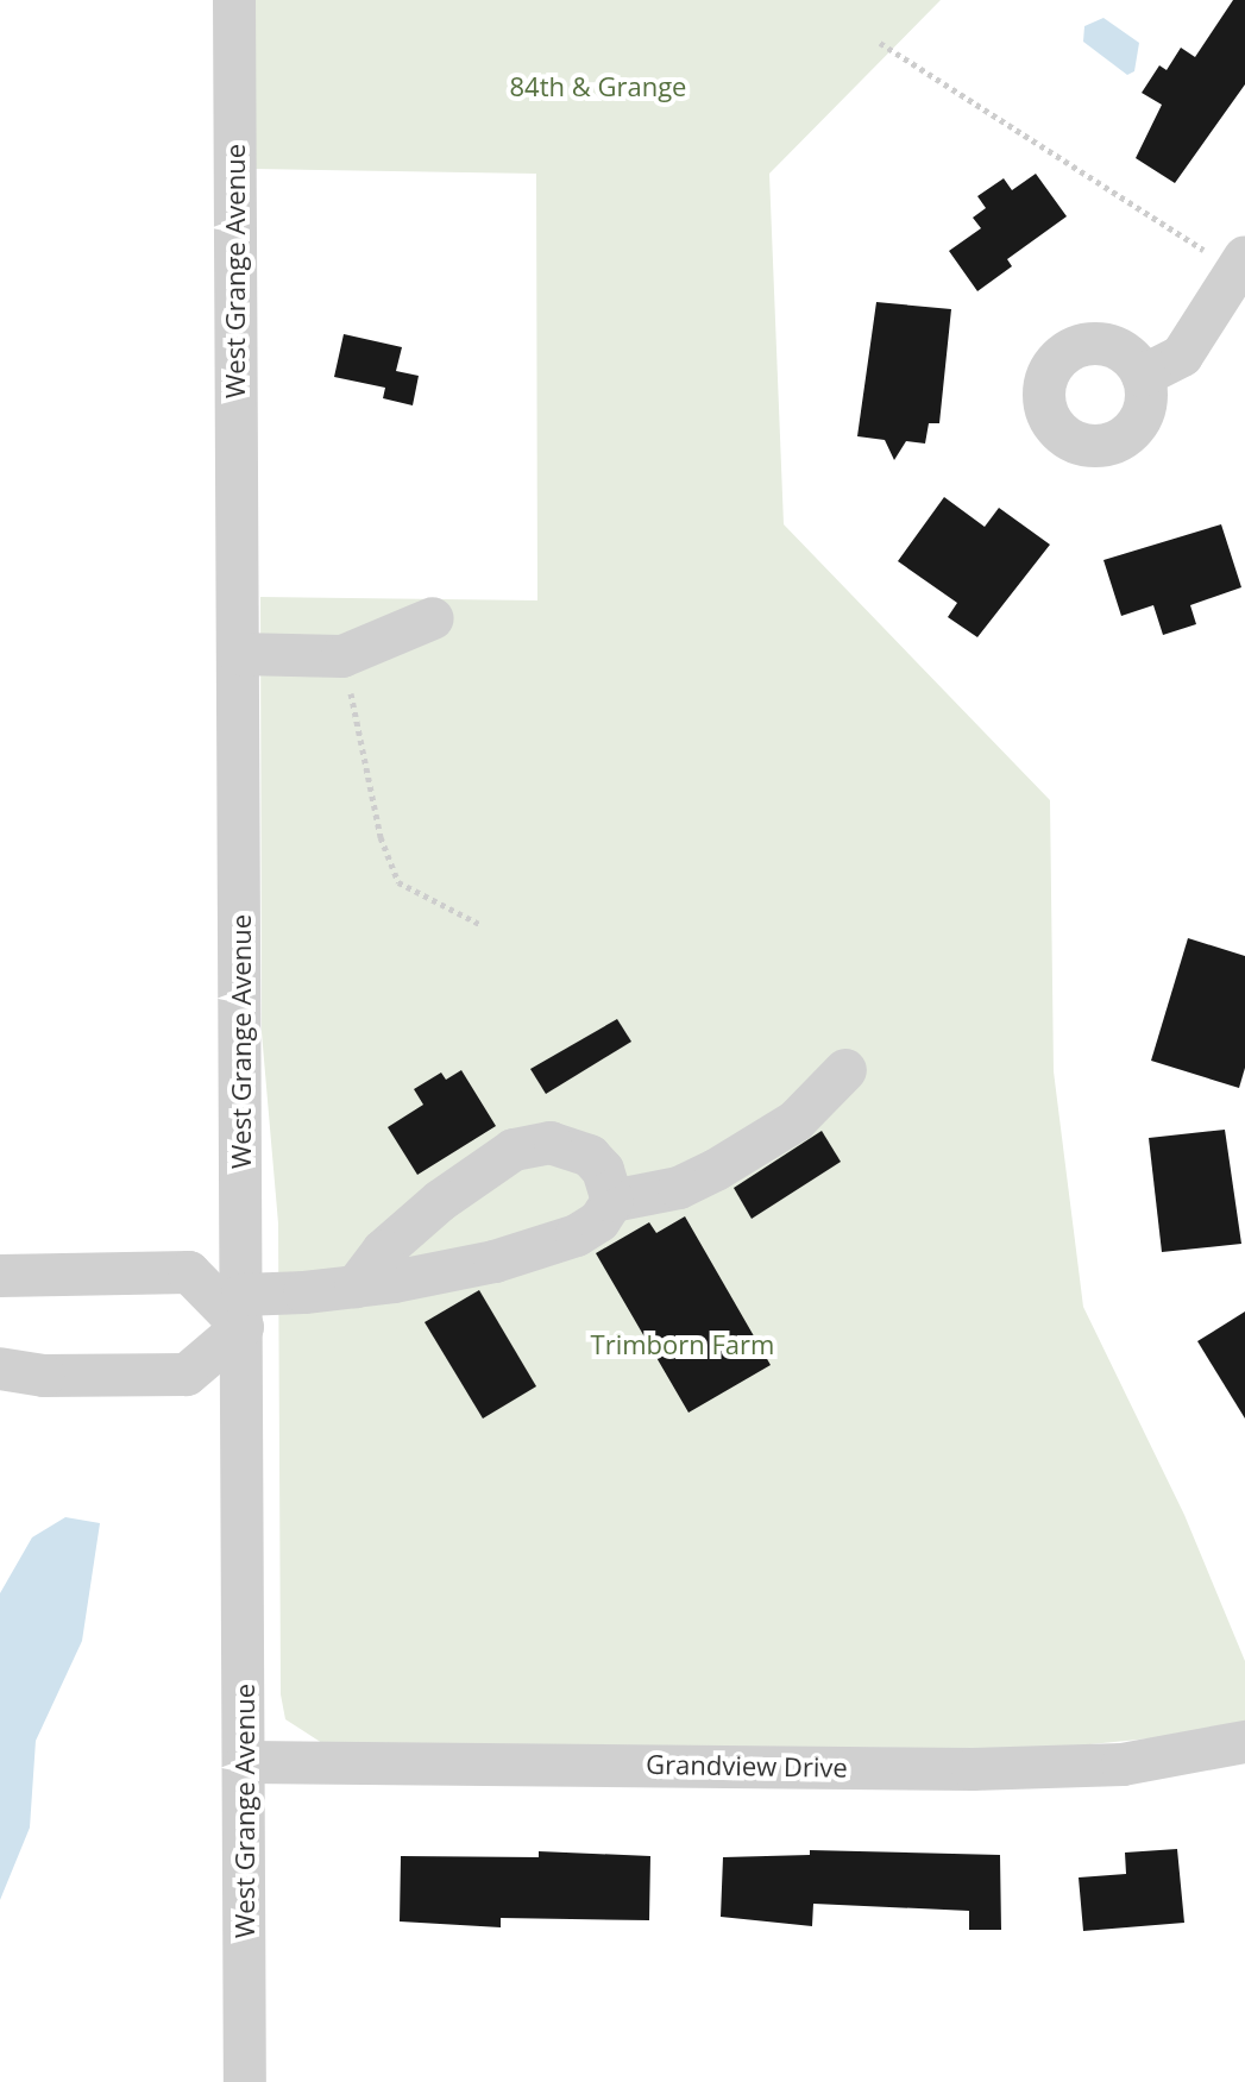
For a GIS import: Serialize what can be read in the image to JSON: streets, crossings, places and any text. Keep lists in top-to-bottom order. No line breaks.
{"streets":{"street":["West Grange Avenue","Grandview Drive"]},"crossings":[["West Grange Avenue","Grandview Drive"]],"parks":["84th & Grange","Trimborn Farm"]}
